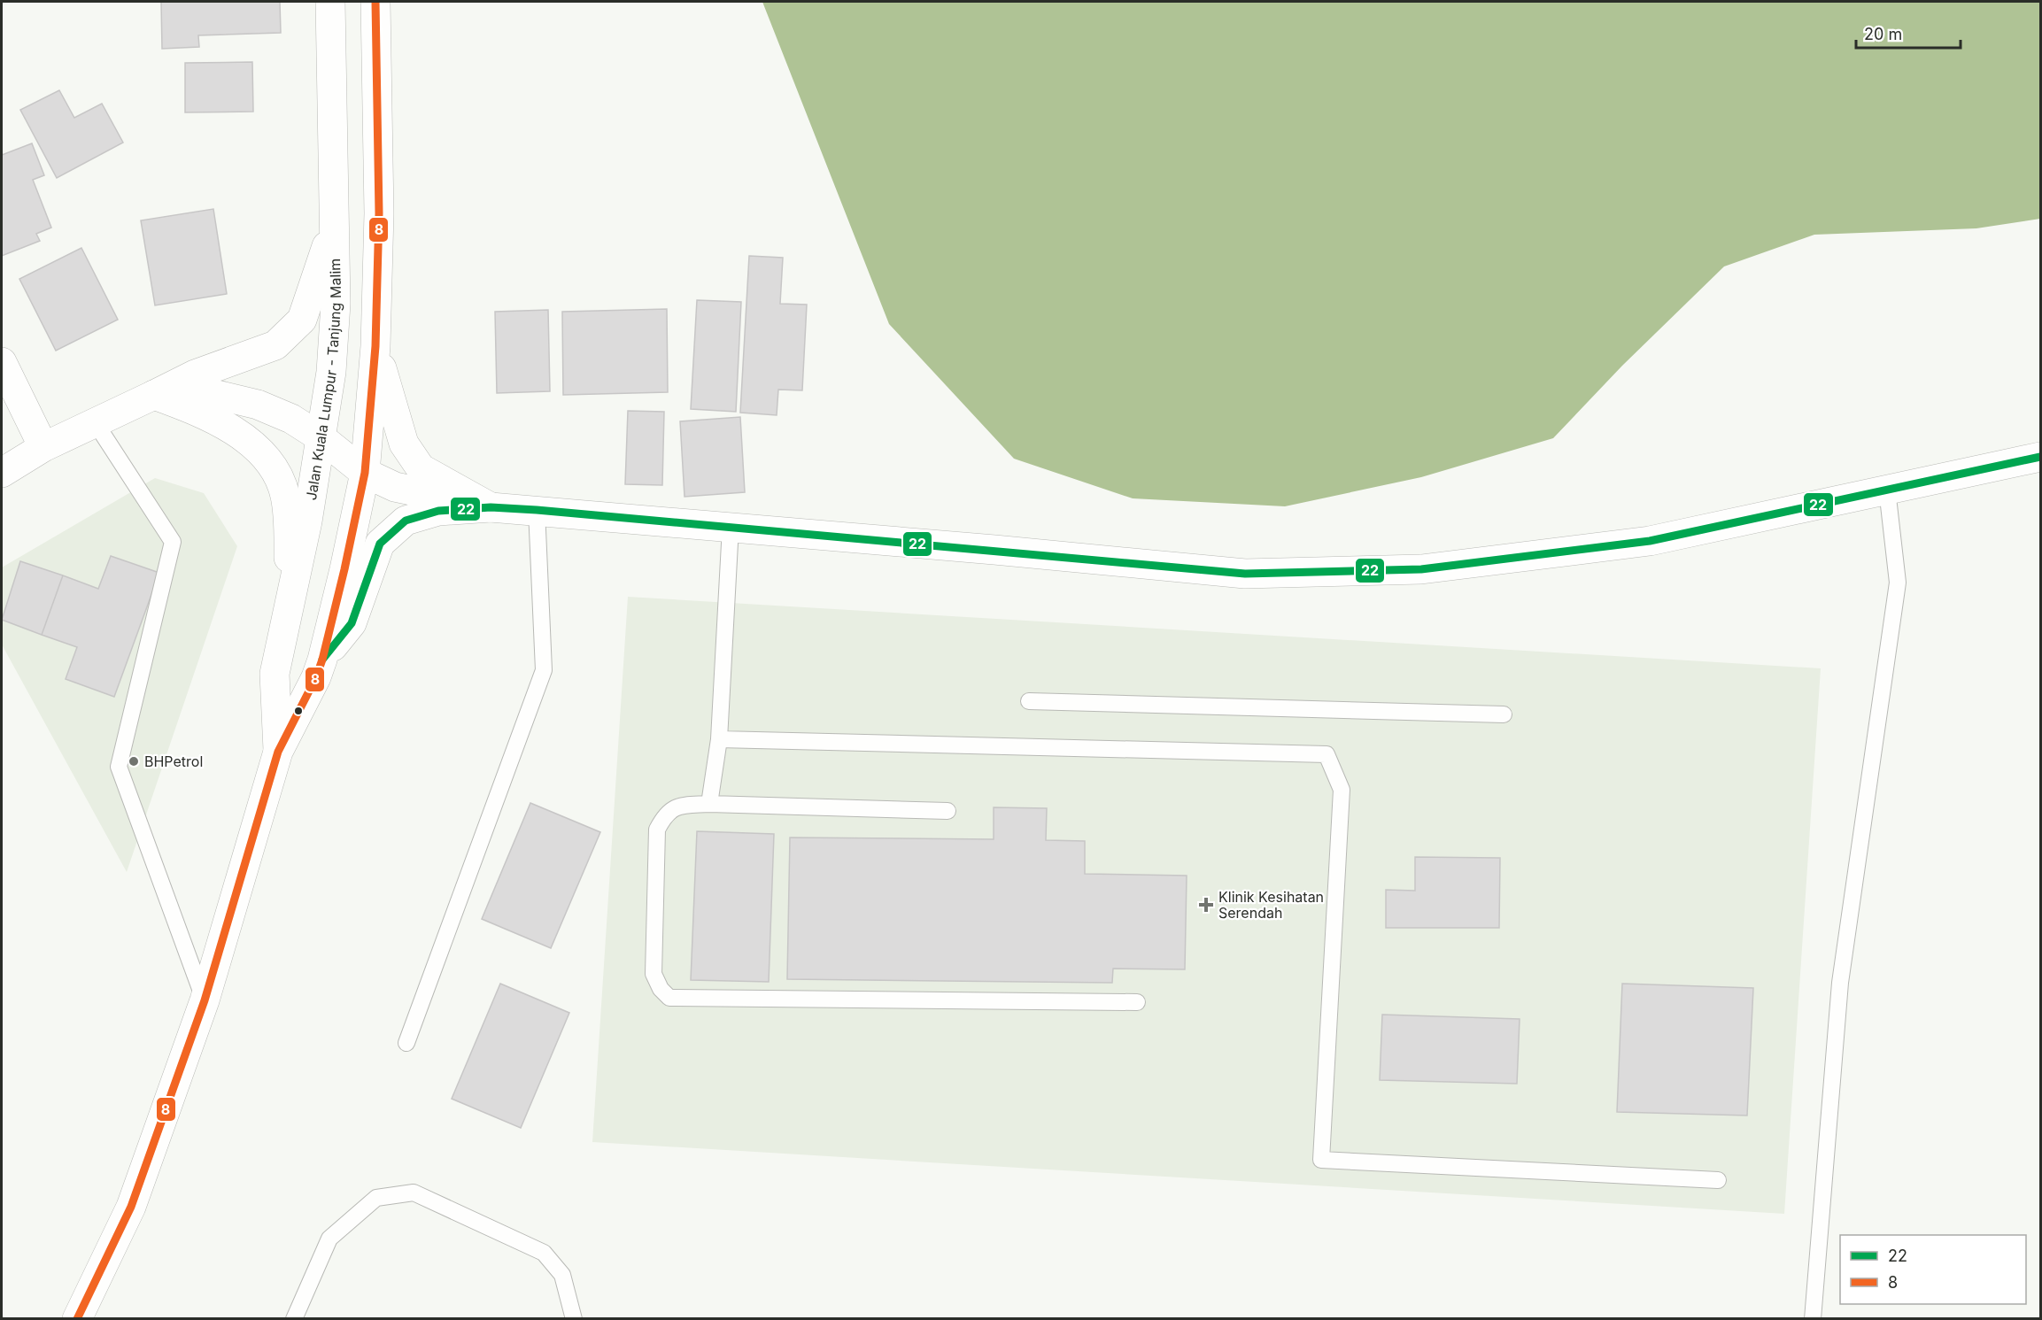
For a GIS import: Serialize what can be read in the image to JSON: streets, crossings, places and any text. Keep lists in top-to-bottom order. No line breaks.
{"streets":{"main road":["Jalan Kuala Lumpur - Tanjung Malim"]},"places":{"other":["BHPetrol"],"health":["Klinik Kesihatan Serendah"]},"lines":["transit line 8","transit line 22"],"legend":["22","8"],"scale_bar":"20 m"}
